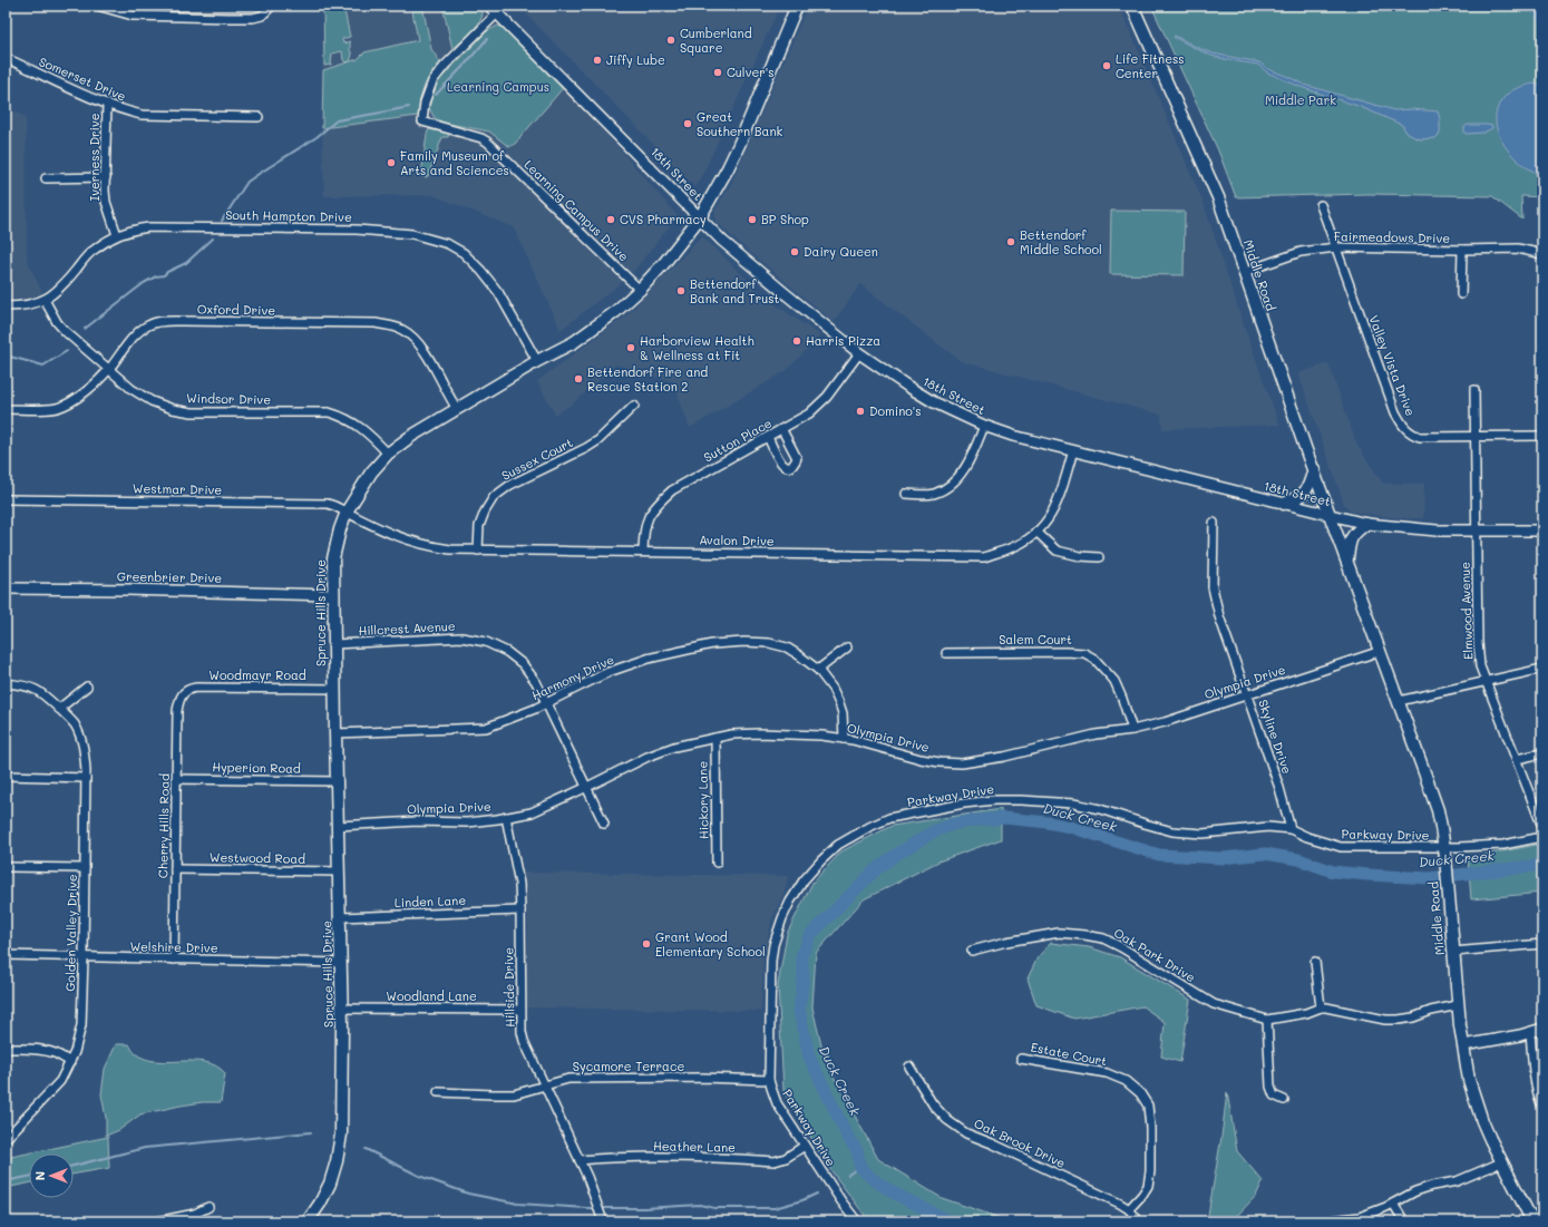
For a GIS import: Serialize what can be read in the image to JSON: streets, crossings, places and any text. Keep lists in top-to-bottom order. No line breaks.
{"streets":{"main road":["Middle Road","Spruce Hills Drive"],"street":["Somerset Drive","Iverness Drive","18th Street","Learning Campus Drive","South Hampton Drive","Fairmeadows Drive","Oxford Drive","Valley Vista Drive","Windsor Drive","Sutton Place","Sussex Court","Westmar Drive","Avalon Drive","Greenbrier Drive","Elmwood Avenue","Hillcrest Avenue","Salem Court","Woodmayr Road","Harmony Drive","Olympia Drive","Skyline Drive","Hyperion Road","Parkway Drive","Hickory Lane","Cherry Hills Road","Westwood Road","Linden Lane","Golden Valley Drive","Welshire Drive","Oak Park Drive","Hillside Drive","Woodland Lane","Estate Court","Sycamore Terrace","Oak Brook Drive","Heather Lane"]},"crossings":[["Somerset Drive","Iverness Drive"],["Iverness Drive","South Hampton Drive"],["18th Street","Learning Campus Drive"],["18th Street","Middle Road"],["18th Street","Sutton Place"],["18th Street","Avalon Drive"],["18th Street","Elmwood Avenue"],["18th Street","Spruce Hills Drive"],["Learning Campus Drive","Spruce Hills Drive"],["South Hampton Drive","Windsor Drive"],["South Hampton Drive","Spruce Hills Drive"],["Fairmeadows Drive","Middle Road"],["Fairmeadows Drive","Valley Vista Drive"],["Middle Road","Olympia Drive"],["Middle Road","Parkway Drive"],["Middle Road","Oak Park Drive"],["Oxford Drive","Windsor Drive"],["Oxford Drive","Spruce Hills Drive"],["Valley Vista Drive","Elmwood Avenue"],["Windsor Drive","Spruce Hills Drive"],["Sutton Place","Avalon Drive"],["Sussex Court","Avalon Drive"],["Westmar Drive","Avalon Drive"],["Westmar Drive","Spruce Hills Drive"],["Avalon Drive","Spruce Hills Drive"],["Greenbrier Drive","Spruce Hills Drive"],["Spruce Hills Drive","Hillcrest Avenue"],["Spruce Hills Drive","Woodmayr Road"],["Spruce Hills Drive","Harmony Drive"],["Spruce Hills Drive","Olympia Drive"],["Spruce Hills Drive","Hyperion Road"],["Spruce Hills Drive","Westwood Road"],["Spruce Hills Drive","Linden Lane"],["Spruce Hills Drive","Welshire Drive"],["Spruce Hills Drive","Woodland Lane"],["Hillcrest Avenue","Harmony Drive"],["Hillcrest Avenue","Olympia Drive"],["Salem Court","Olympia Drive"],["Woodmayr Road","Cherry Hills Road"],["Harmony Drive","Olympia Drive"],["Olympia Drive","Skyline Drive"],["Olympia Drive","Hickory Lane"],["Olympia Drive","Hillside Drive"],["Skyline Drive","Parkway Drive"],["Hyperion Road","Cherry Hills Road"],["Parkway Drive","Sycamore Terrace"],["Parkway Drive","Heather Lane"],["Cherry Hills Road","Westwood Road"],["Cherry Hills Road","Welshire Drive"],["Linden Lane","Hillside Drive"],["Golden Valley Drive","Welshire Drive"],["Hillside Drive","Woodland Lane"],["Hillside Drive","Sycamore Terrace"],["Hillside Drive","Heather Lane"],["Estate Court","Oak Brook Drive"]],"water":["Duck Creek"],"parks":["Learning Campus","Middle Park"],"places":["Cumberland Square","Jiffy Lube","Life Fitness Center","Culver's","Great Southern Bank","Family Museum of Arts and Sciences","CVS Pharmacy","BP Shop","Bettendorf Middle School","Dairy Queen","Bettendorf Bank and Trust","Harris Pizza","Harborview Health & Wellness at Fit","Bettendorf Fire and Rescue Station 2","Domino's","Grant Wood Elementary School"],"north":"left"}
